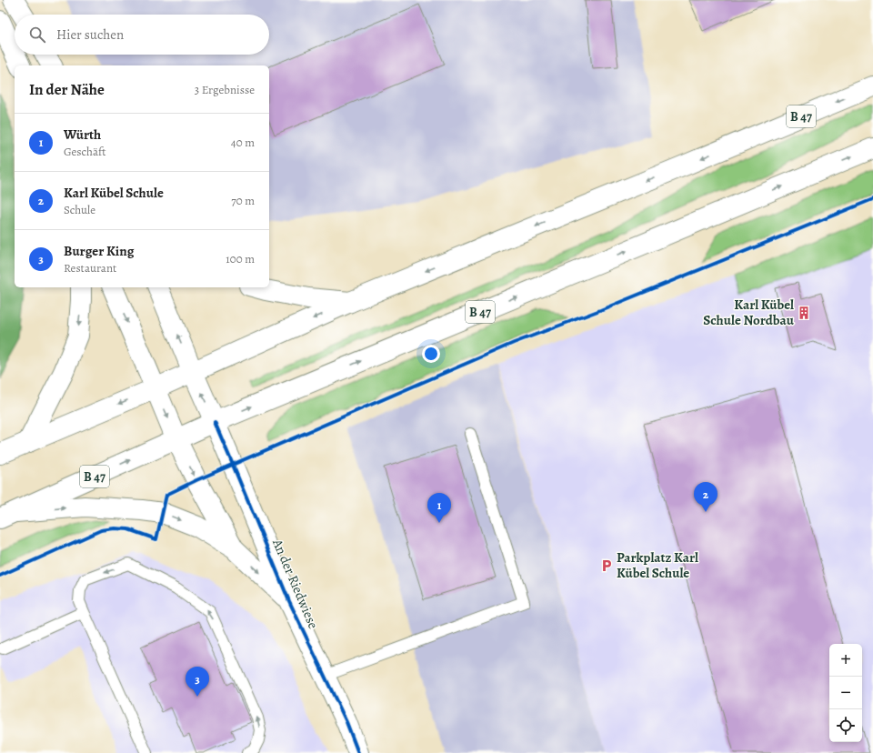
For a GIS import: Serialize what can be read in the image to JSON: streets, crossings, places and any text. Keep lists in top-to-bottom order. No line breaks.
{"streets":{"main road":["B 47","An der Riedwiese"]},"crossings":[["B 47","An der Riedwiese"]],"places":{"building":["Karl Kübel Schule Nordbau"],"parking":["Parkplatz Karl Kübel Schule"]},"page":{"search":"Hier suchen","heading":["In der Nähe","3 Ergebnisse"],"list":[{"mark":"1","name":"Würth","note":"Geschäft","value":"40 m"},{"mark":"2","name":"Karl Kübel Schule","note":"Schule","value":"70 m"},{"mark":"3","name":"Burger King","note":"Restaurant","value":"100 m"}],"pins":["2","1","3"],"map_buttons":["+","−"]}}
